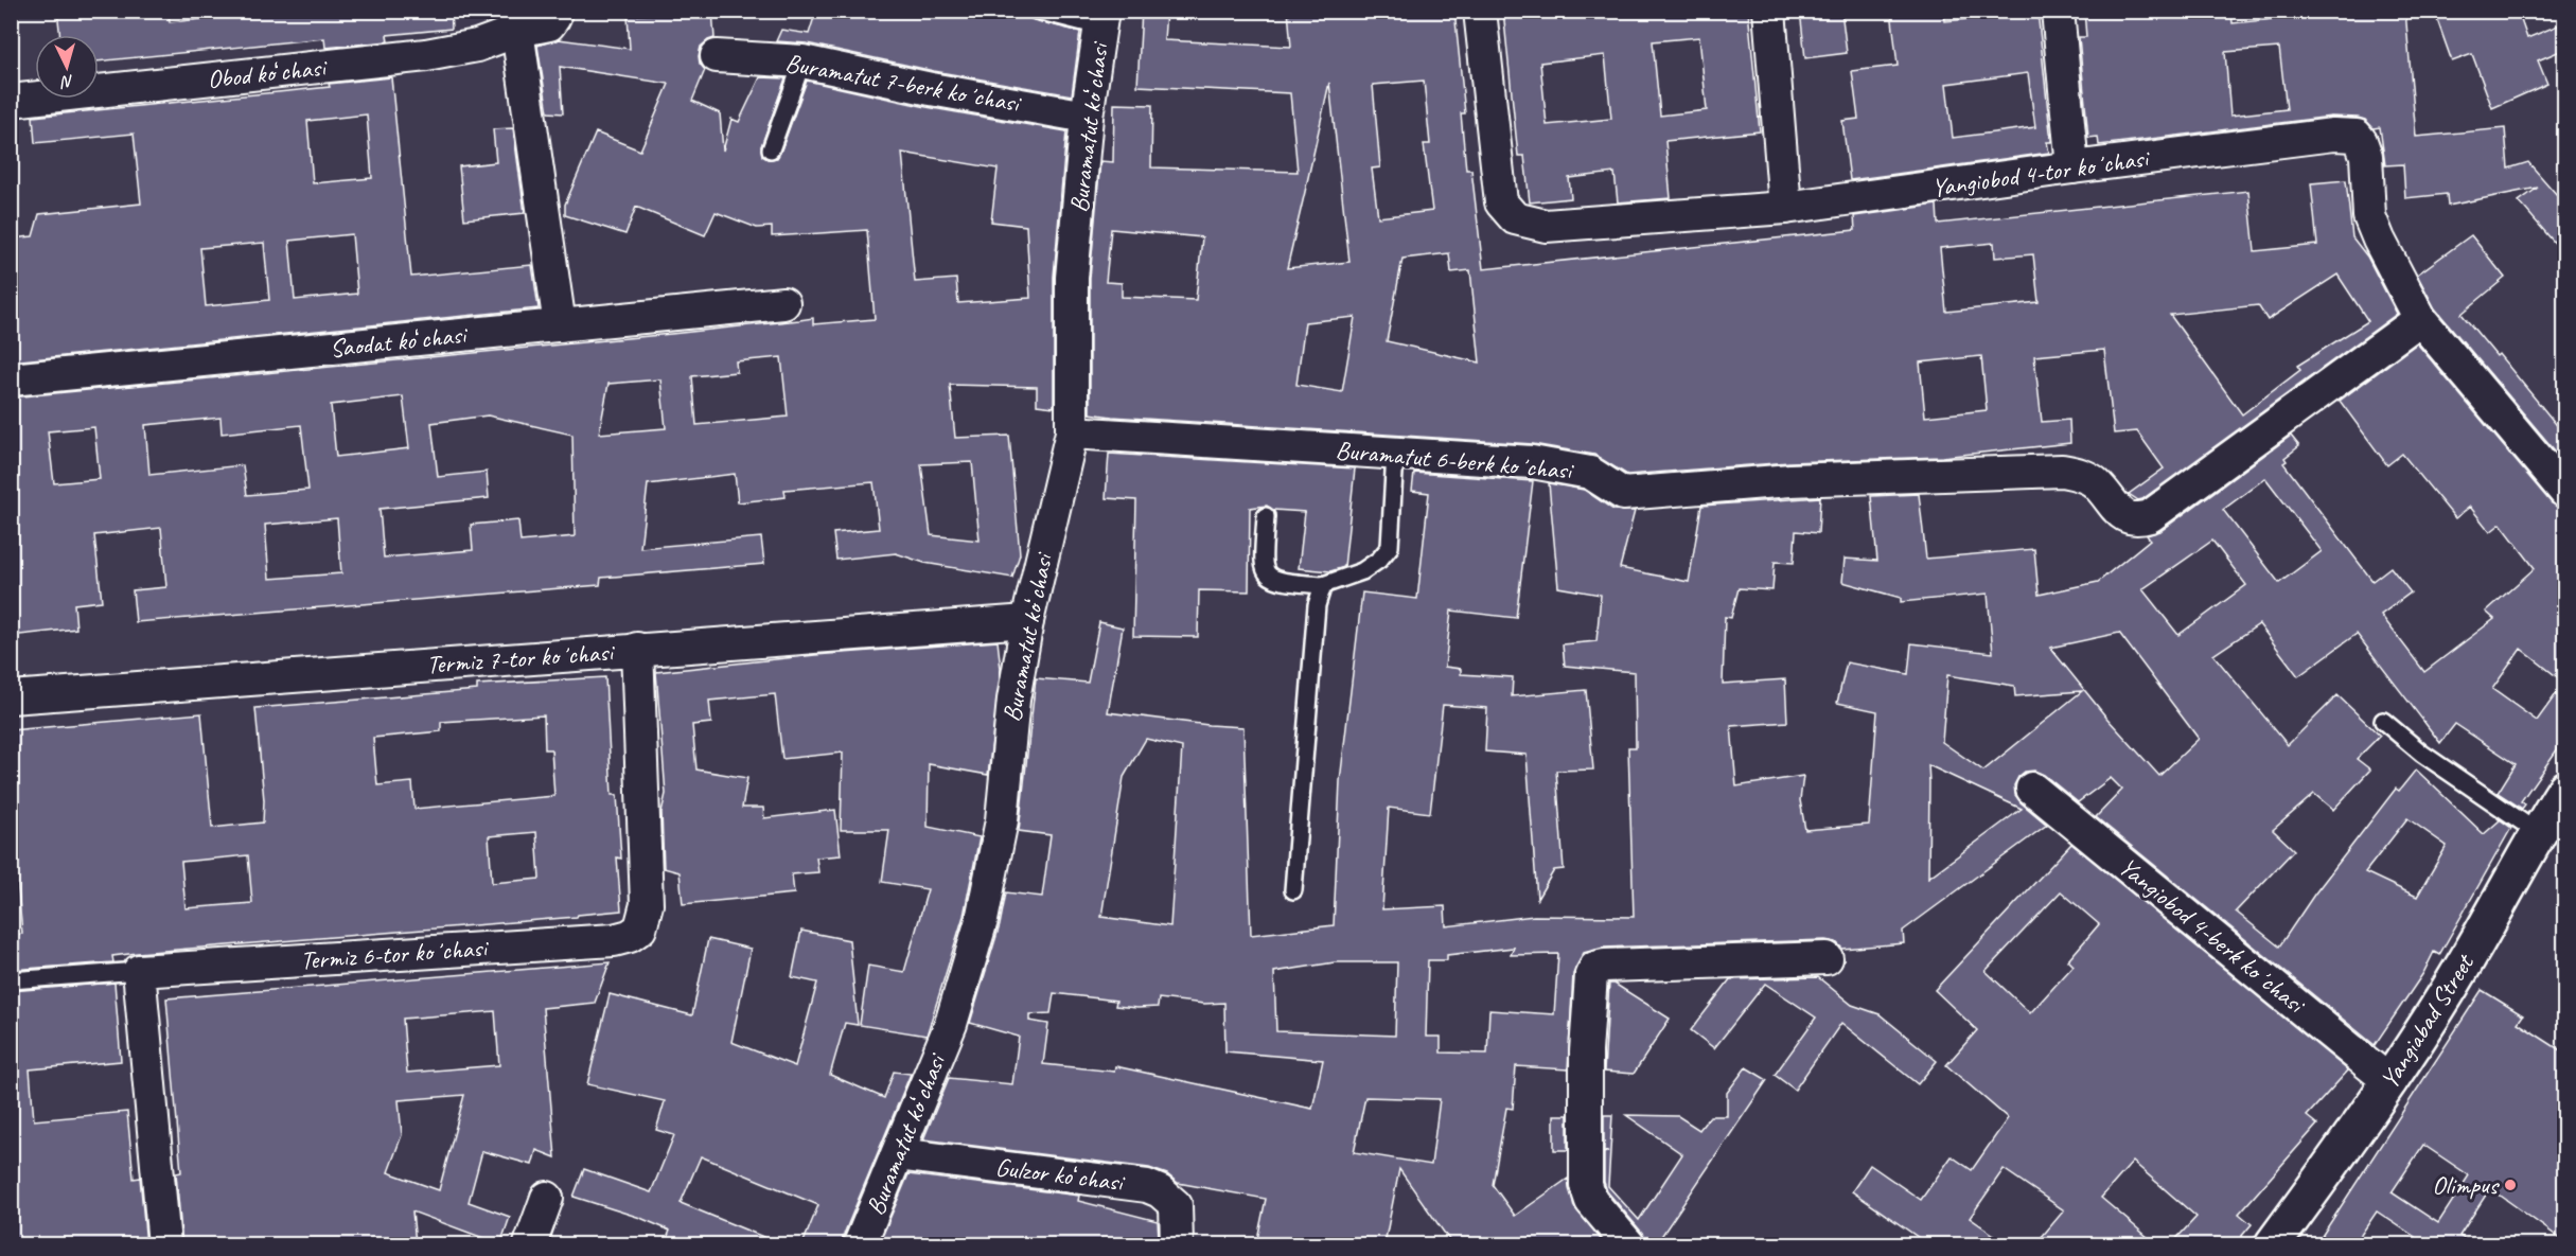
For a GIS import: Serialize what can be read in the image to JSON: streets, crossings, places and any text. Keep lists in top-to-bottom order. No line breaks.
{"streets":{"street":["Obod koʻchasi","Buramatut 7-berk koʼchasi","Buramatut koʻchasi","Yangiobod 4-tor koʼchasi","Saodat koʻchasi","Buramatut 6-berk koʼchasi","Termiz 7-tor koʼchasi","Yangiobod 4-berk koʼchasi","Termiz 6-tor koʼchasi","Yangiabad Street","Gulzor koʻchasi"]},"crossings":[["Buramatut 7-berk koʼchasi","Buramatut koʻchasi"],["Buramatut koʻchasi","Buramatut 6-berk koʼchasi"],["Buramatut koʻchasi","Termiz 7-tor koʼchasi"],["Buramatut koʻchasi","Gulzor koʻchasi"],["Yangiobod 4-tor koʼchasi","Buramatut 6-berk koʼchasi"],["Termiz 7-tor koʼchasi","Termiz 6-tor koʼchasi"],["Yangiobod 4-berk koʼchasi","Yangiabad Street"]],"places":["Olimpus"],"north":"bottom"}
